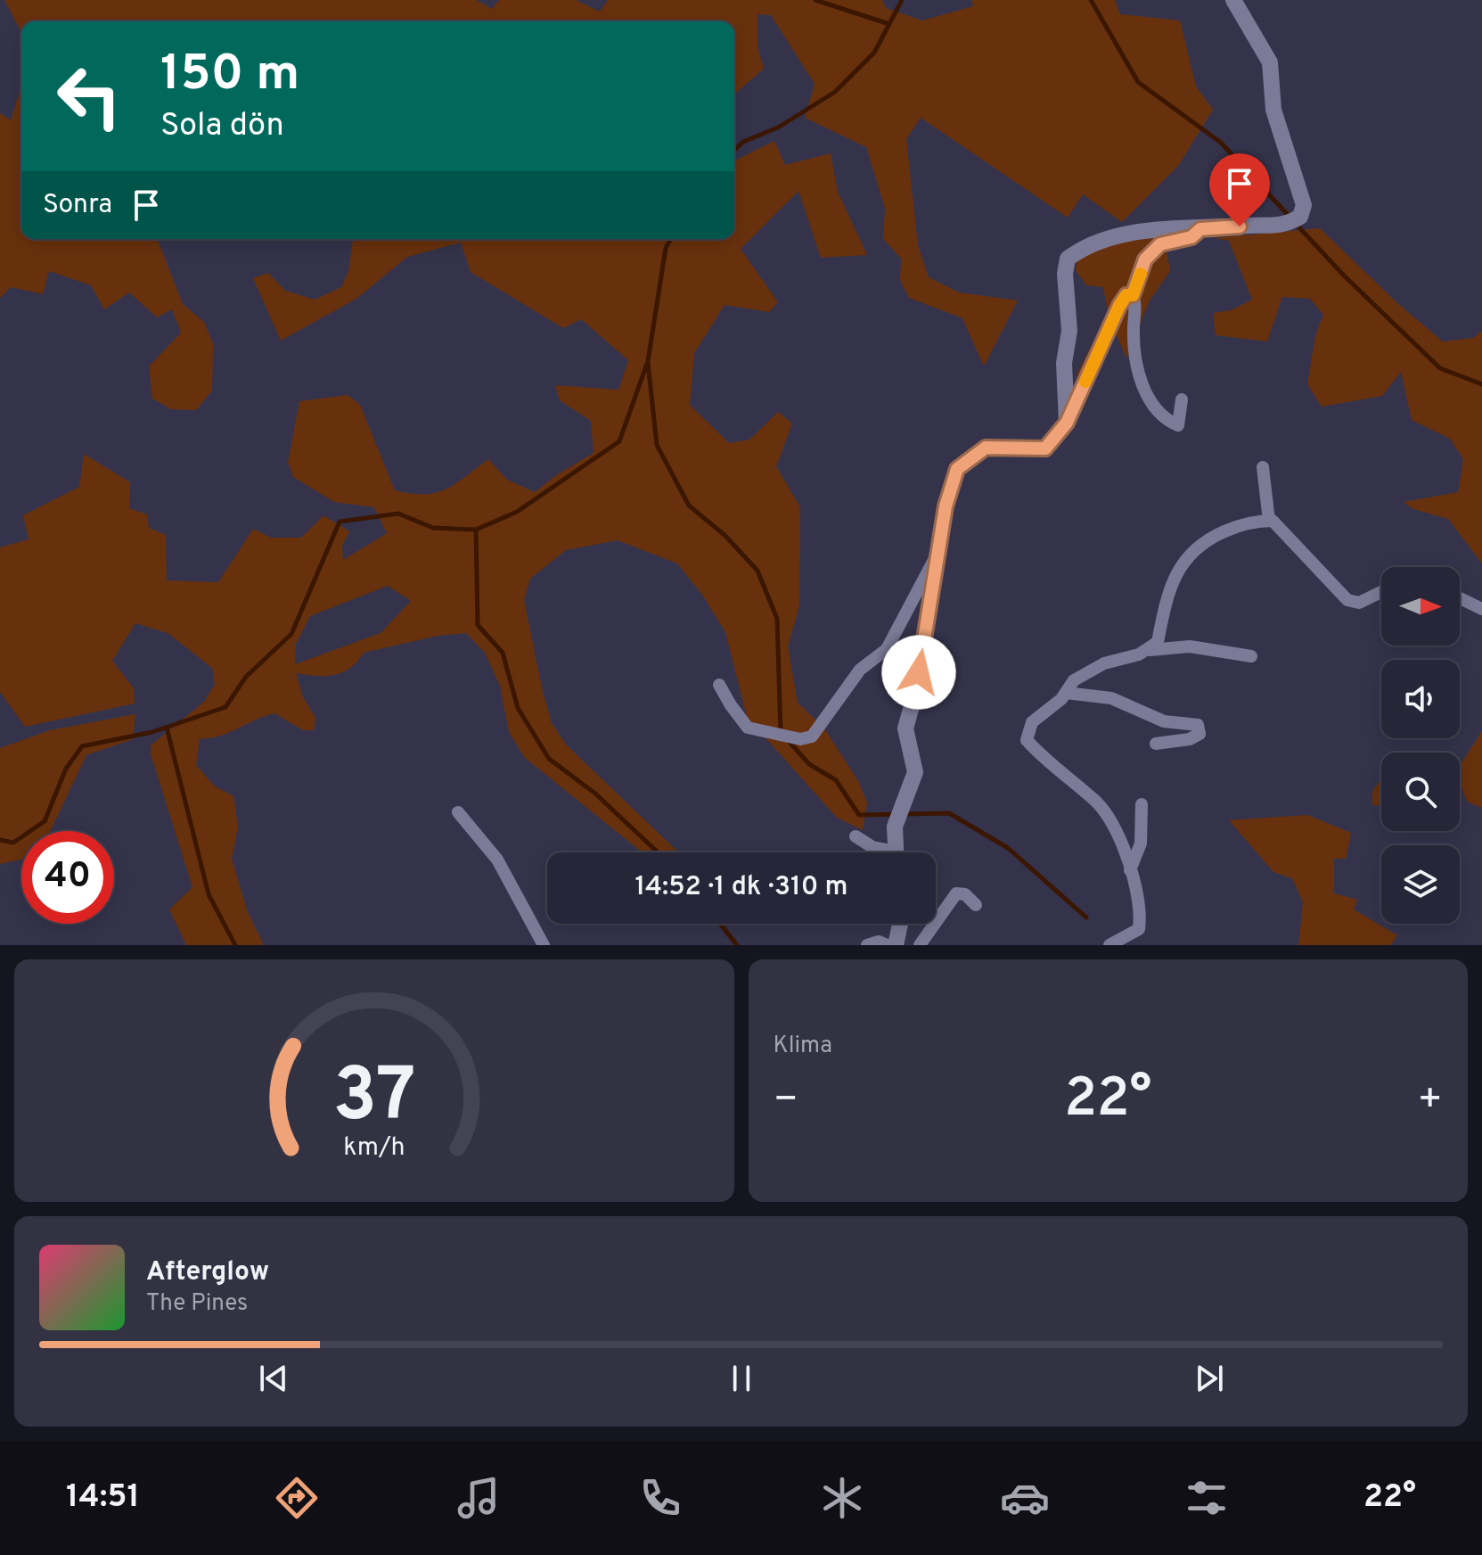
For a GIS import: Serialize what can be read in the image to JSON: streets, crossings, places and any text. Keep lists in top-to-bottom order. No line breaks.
{"north":"right","page":{"turn":["150 m","Sola dön"],"then":"Sonra","limit":"40","trip":"14:52 · 1 dk · 310 m","tile":"Klima","heat":["−","22°","+"],"song":["Afterglow","The Pines"],"tabs":["14:51","22°"],"gauge":["37","km/h"]}}
